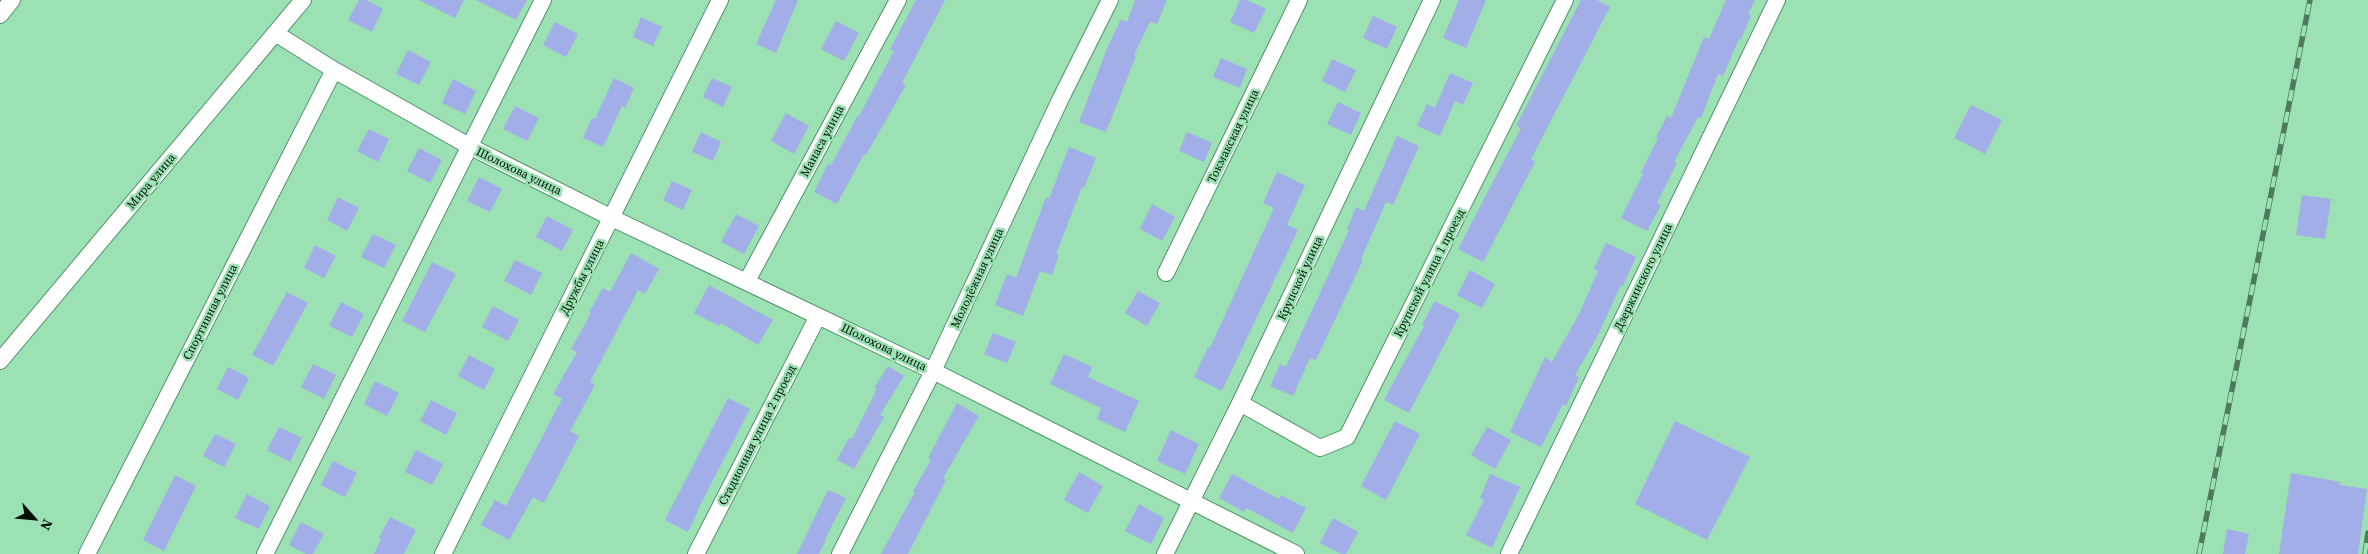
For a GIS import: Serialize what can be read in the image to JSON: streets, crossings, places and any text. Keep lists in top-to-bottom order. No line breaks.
{"streets":{"street":["Токмакская улица","Манаса улица","Шолохова улица","Мира улица","Крупской улица 1 проезд","Дружбы улица","Дзержинского улица","Молодёжная улица","Крупской улица","Спортивная улица","Стадионная улица 2 проезд"]},"crossings":[["Манаса улица","Шолохова улица"],["Шолохова улица","Мира улица"],["Шолохова улица","Дружбы улица"],["Шолохова улица","Молодёжная улица"],["Шолохова улица","Крупской улица"],["Шолохова улица","Спортивная улица"],["Шолохова улица","Стадионная улица 2 проезд"],["Крупской улица 1 проезд","Крупской улица"]],"north":"bottom right"}
